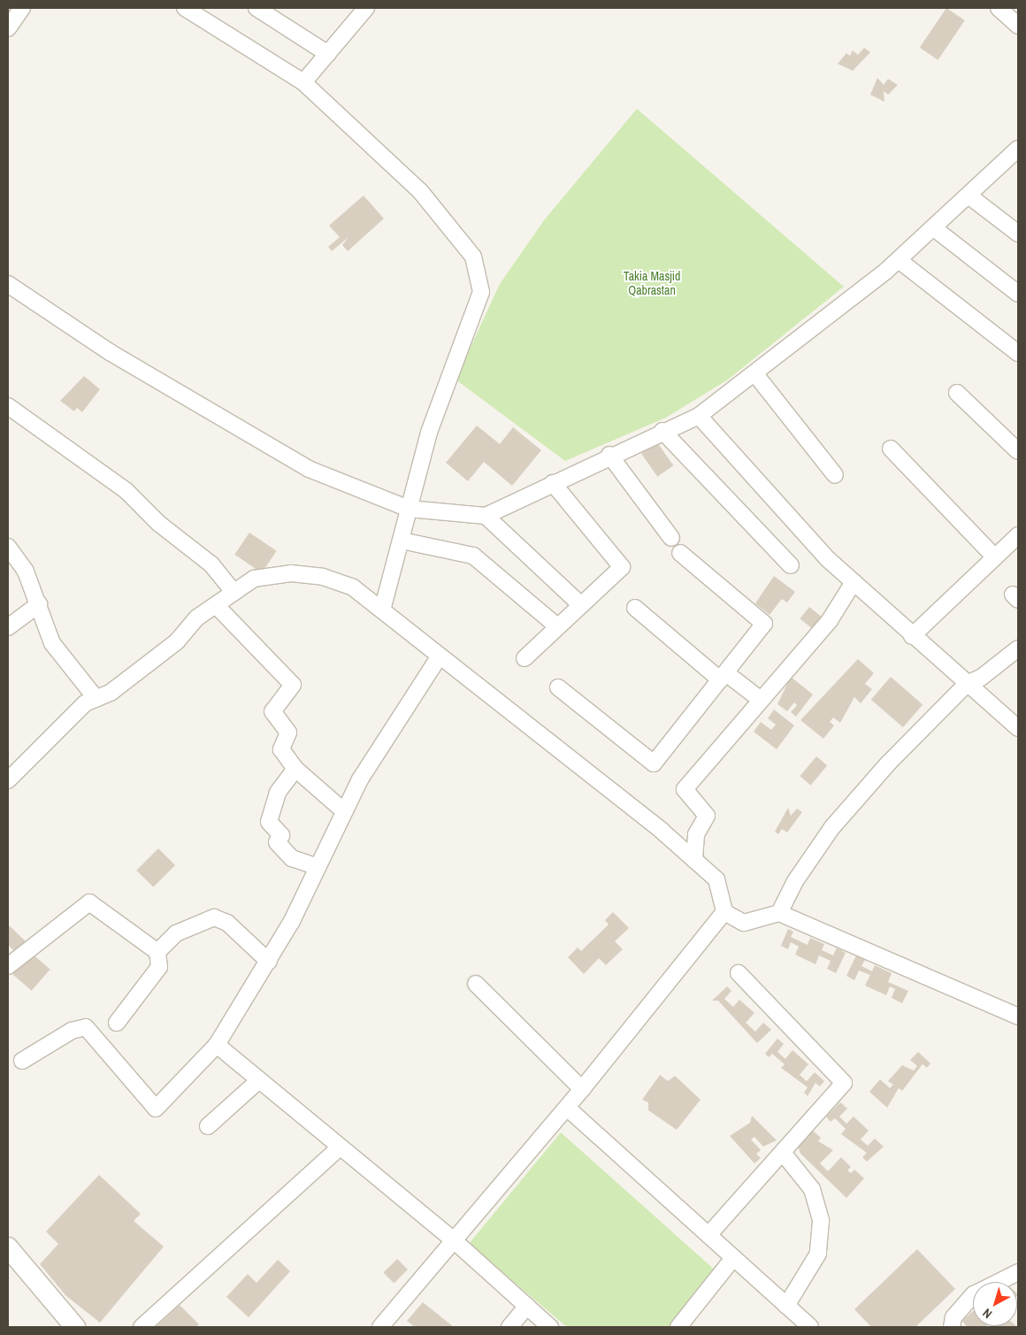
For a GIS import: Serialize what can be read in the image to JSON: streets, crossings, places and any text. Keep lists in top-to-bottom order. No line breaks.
{"parks":["Takia Masjid Qabrastan"],"north":"bottom left"}
